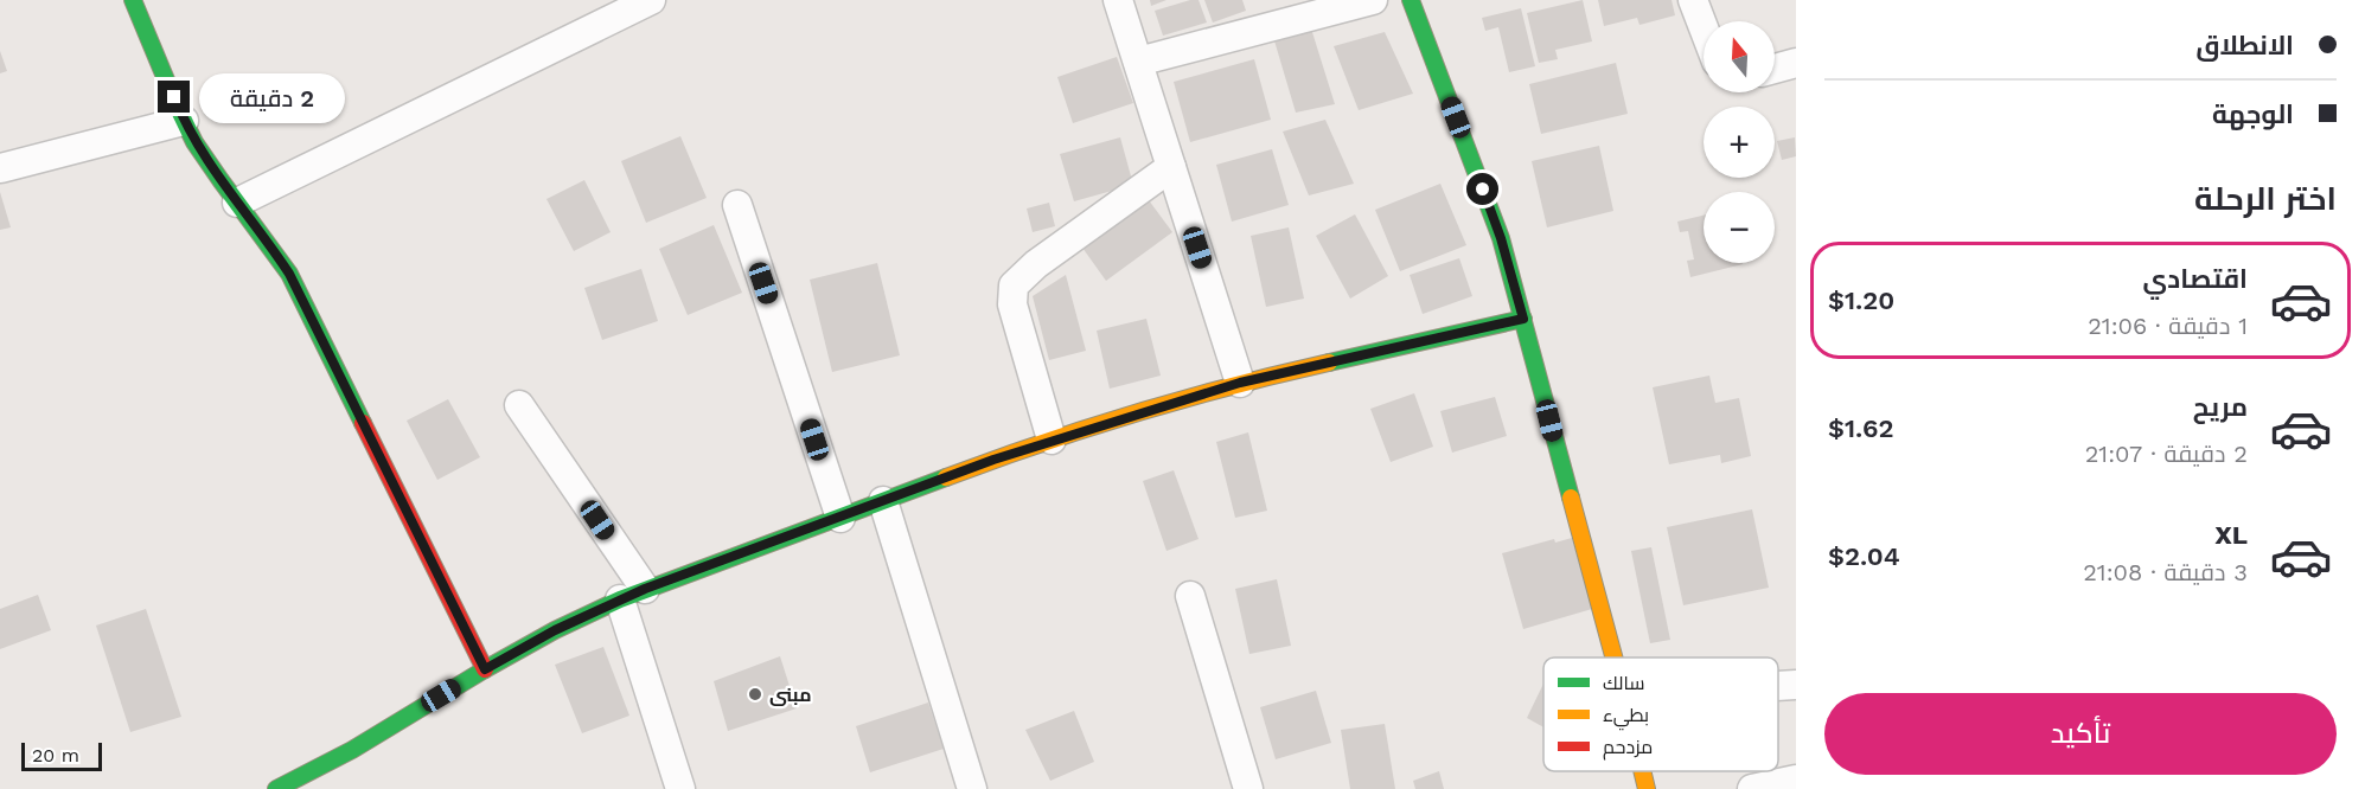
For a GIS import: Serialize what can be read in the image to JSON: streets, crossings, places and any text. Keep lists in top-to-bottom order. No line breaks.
{"places":["مبنى"],"legend":["سالك","بطيء","مزدحم"],"scale_bar":"20 m","north":"top","page":{"banner":["الانطلاق","الوجهة"],"map_buttons":["+","−"],"bubble":"2 دقيقة","heading":"اختر الرحلة","list":[{"name":"اقتصادي","note":"1 دقيقة · 21:06","value":"$1.20"},{"name":"مريح","note":"2 دقيقة · 21:07","value":"$1.62"},{"name":"XL","note":"3 دقيقة · 21:08","value":"$2.04"}],"buttons":"تأكيد","scale":"20 m"}}
